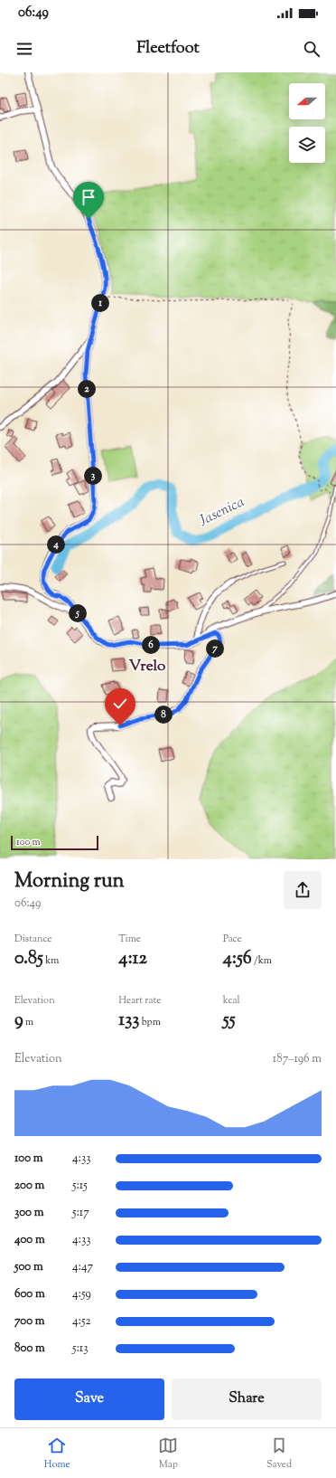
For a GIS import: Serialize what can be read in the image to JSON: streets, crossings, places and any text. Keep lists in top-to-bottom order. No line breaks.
{"districts":["Vrelo"],"water":["Jasenica"],"scale_bar":"100 m","north":"left","page":{"status":"06:49","header":"Fleetfoot","pins":["1","2","3","4","5","6","7","8"],"scale":"100 m","heading":["Morning run","06:49"],"stats":[["Distance","0.85 km"],["Time","4:12"],["Pace","4:56 /km"],["Elevation","9 m"],["Heart rate","133 bpm"],["kcal","55"]],"chart":["Elevation","187–196 m"],"list":[{"name":"100 m","note":"4:33"},{"name":"200 m","note":"5:15"},{"name":"300 m","note":"5:17"},{"name":"400 m","note":"4:33"},{"name":"500 m","note":"4:47"},{"name":"600 m","note":"4:59"},{"name":"700 m","note":"4:52"},{"name":"800 m","note":"5:13"}],"buttons":["Save","Share"],"tabs":["Home","Map","Saved"]}}
